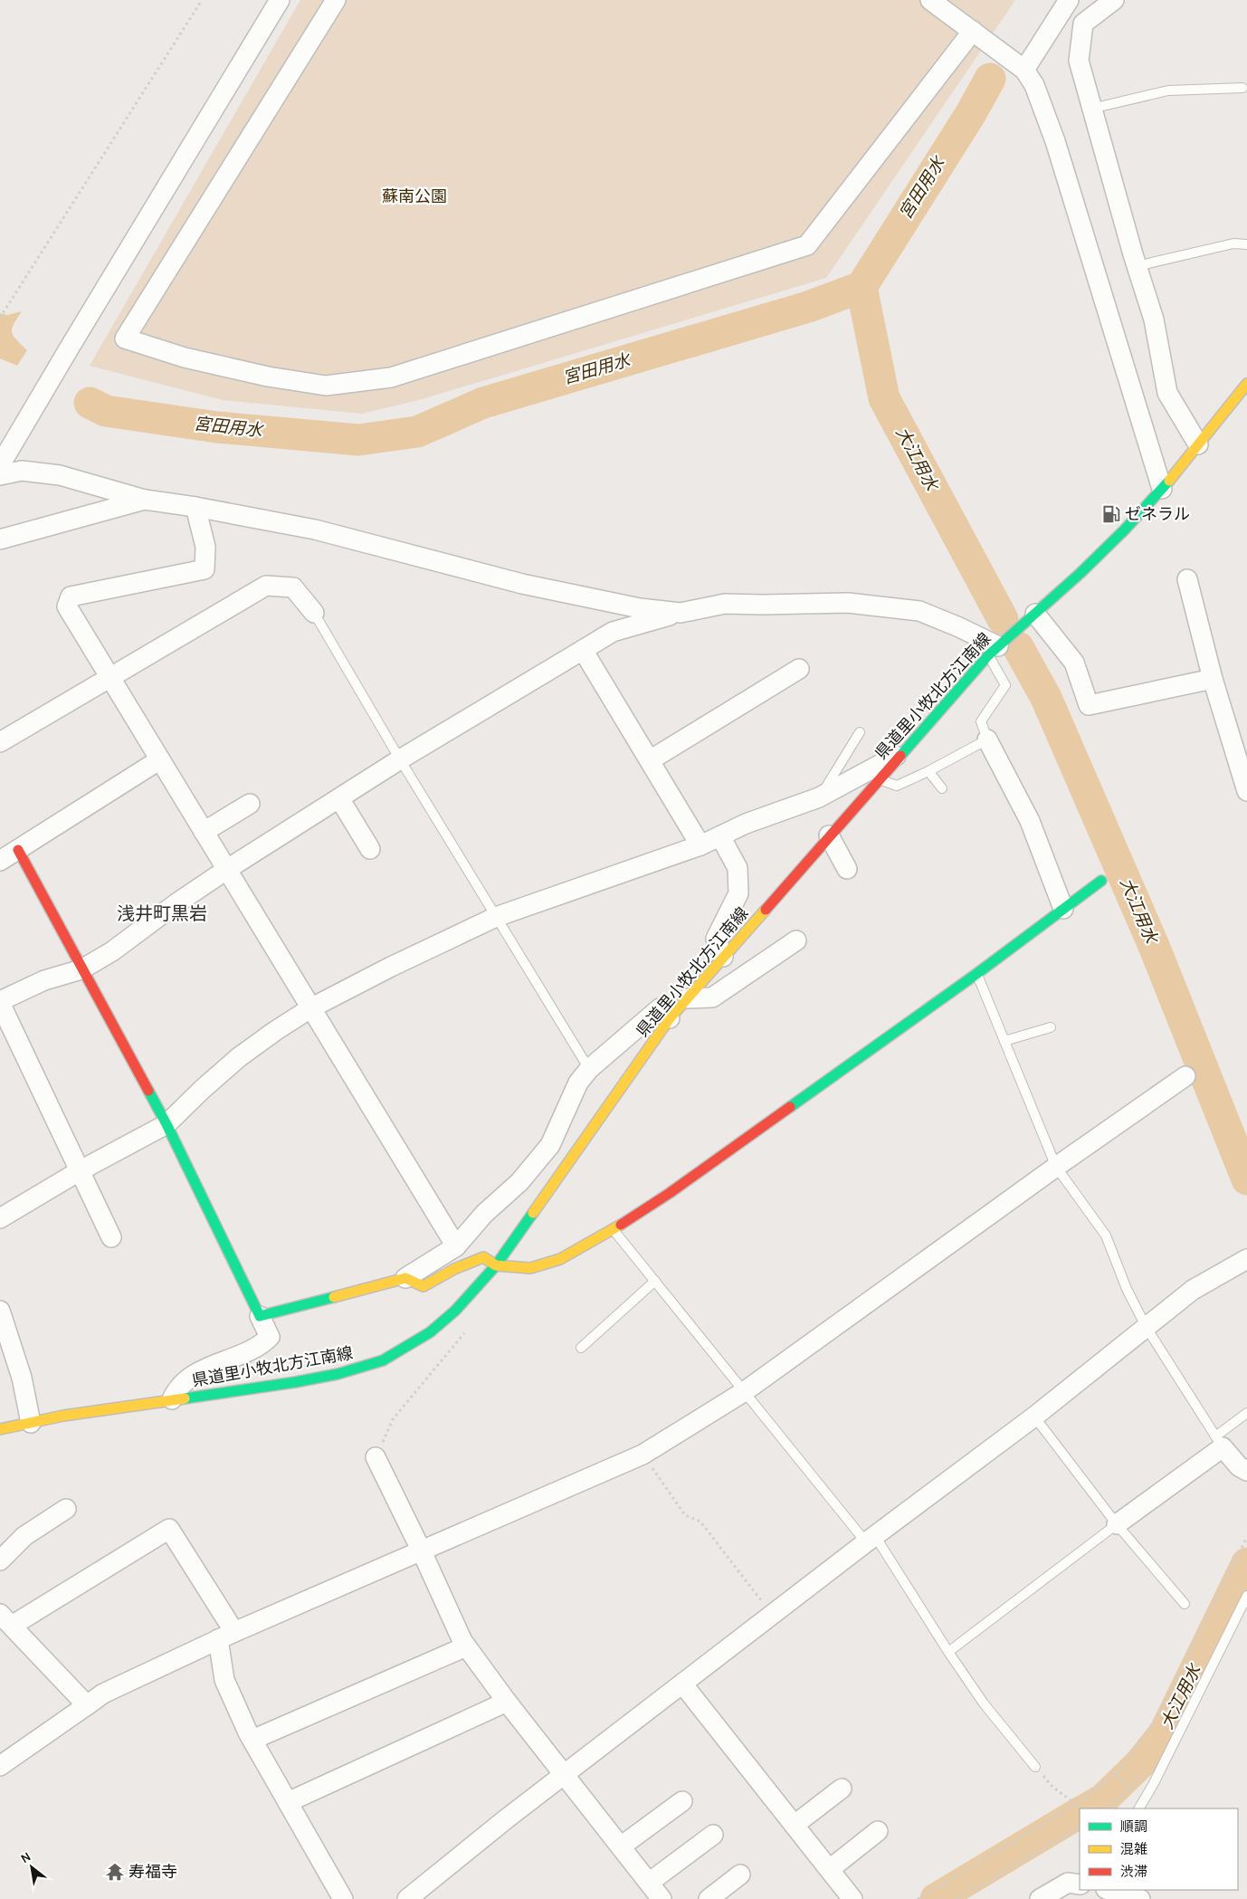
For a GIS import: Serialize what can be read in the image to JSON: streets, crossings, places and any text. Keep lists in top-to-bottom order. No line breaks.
{"streets":{"main road":["県道里小牧北方江南線"]},"districts":["浅井町黒岩"],"water":["宮田用水","大江用水"],"parks":["蘇南公園"],"places":{"fuel station":["ゼネラル"],"temple":["寿福寺"]},"legend":["順調","混雑","渋滞"],"north":"top left"}
